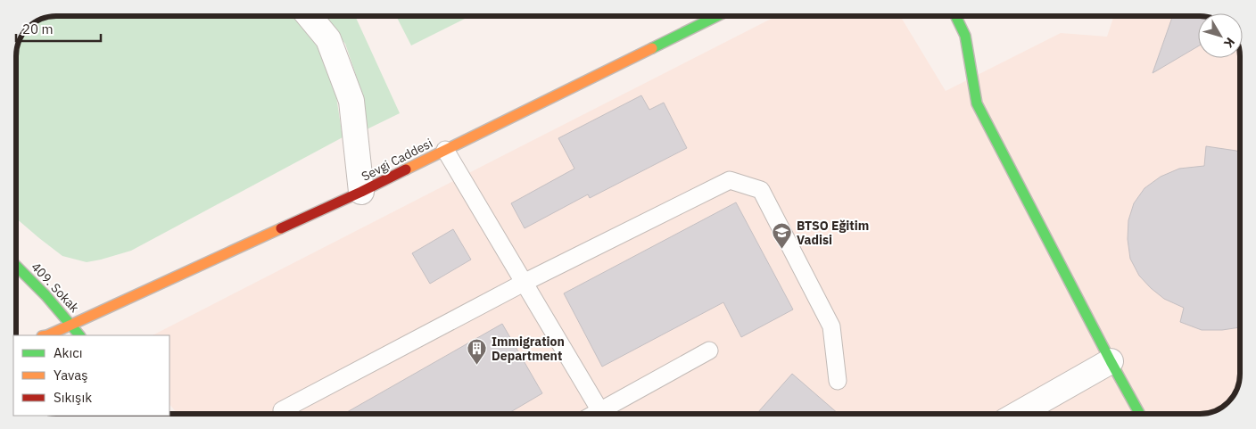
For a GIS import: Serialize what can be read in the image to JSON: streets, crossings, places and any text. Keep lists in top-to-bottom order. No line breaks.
{"streets":{"street":["Sevgi Caddesi","409. Sokak"]},"crossings":[["Sevgi Caddesi","409. Sokak"]],"places":{"school or university":["BTSO Eğitim Vadisi"],"building":["Immigration Department"]},"legend":["Akıcı","Yavaş","Sıkışık"],"scale_bar":"20 m","north":"bottom right"}
